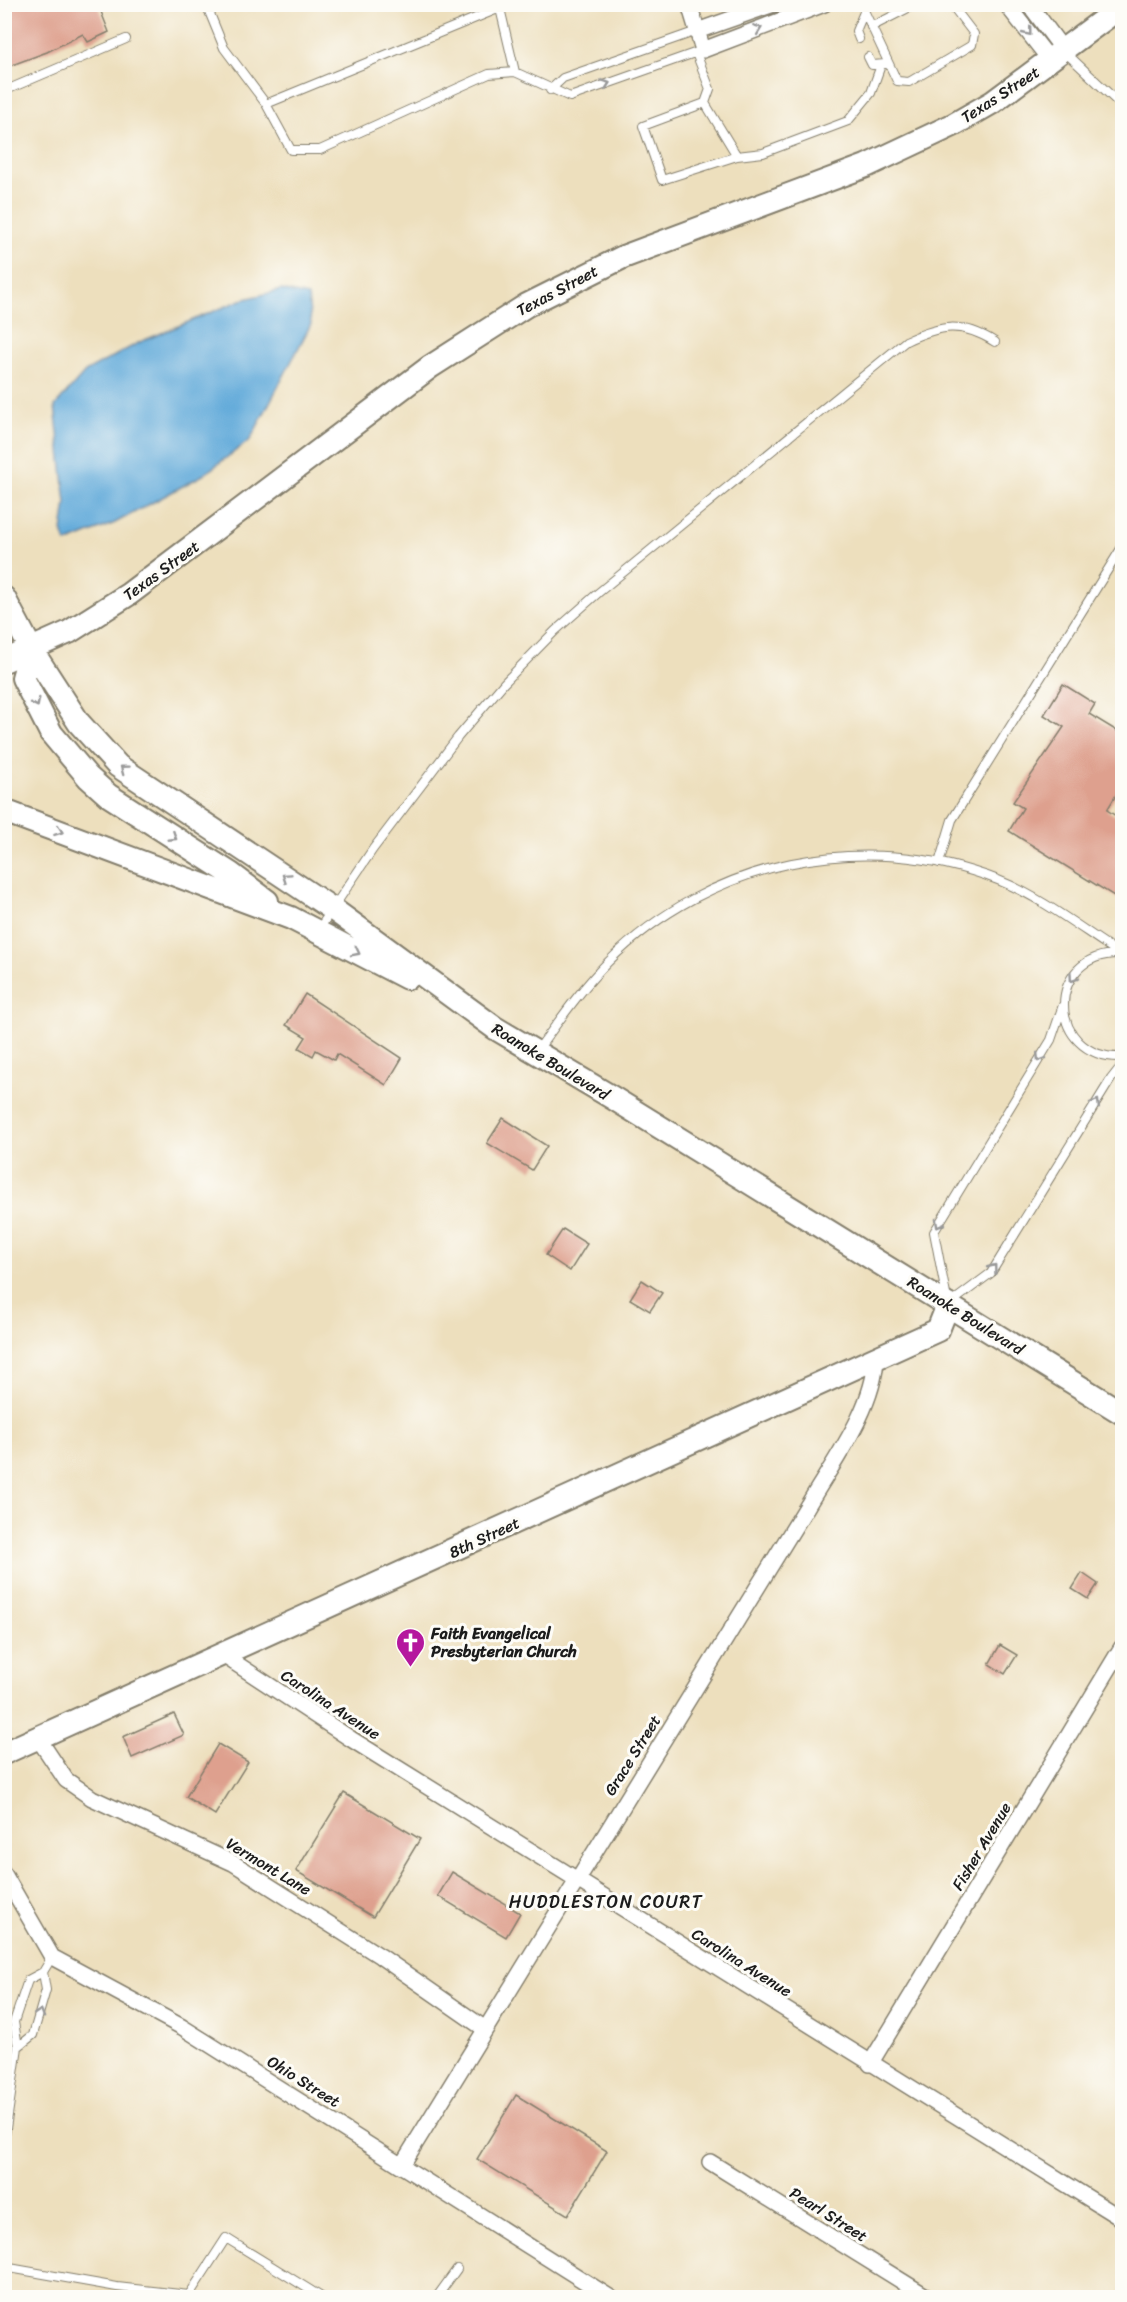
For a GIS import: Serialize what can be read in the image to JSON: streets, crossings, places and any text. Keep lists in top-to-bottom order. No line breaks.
{"streets":{"main road":["Texas Street","Roanoke Boulevard","8th Street"],"street":["Carolina Avenue","Grace Street","Fisher Avenue","Vermont Lane","Ohio Street","Pearl Street"]},"crossings":[["Texas Street","Roanoke Boulevard"],["Roanoke Boulevard","8th Street"],["8th Street","Carolina Avenue"],["8th Street","Grace Street"],["8th Street","Vermont Lane"],["Carolina Avenue","Grace Street"],["Carolina Avenue","Fisher Avenue"],["Grace Street","Vermont Lane"],["Grace Street","Ohio Street"]],"districts":["HUDDLESTON COURT"],"places":{"church":["Faith Evangelical Presbyterian Church"]}}
